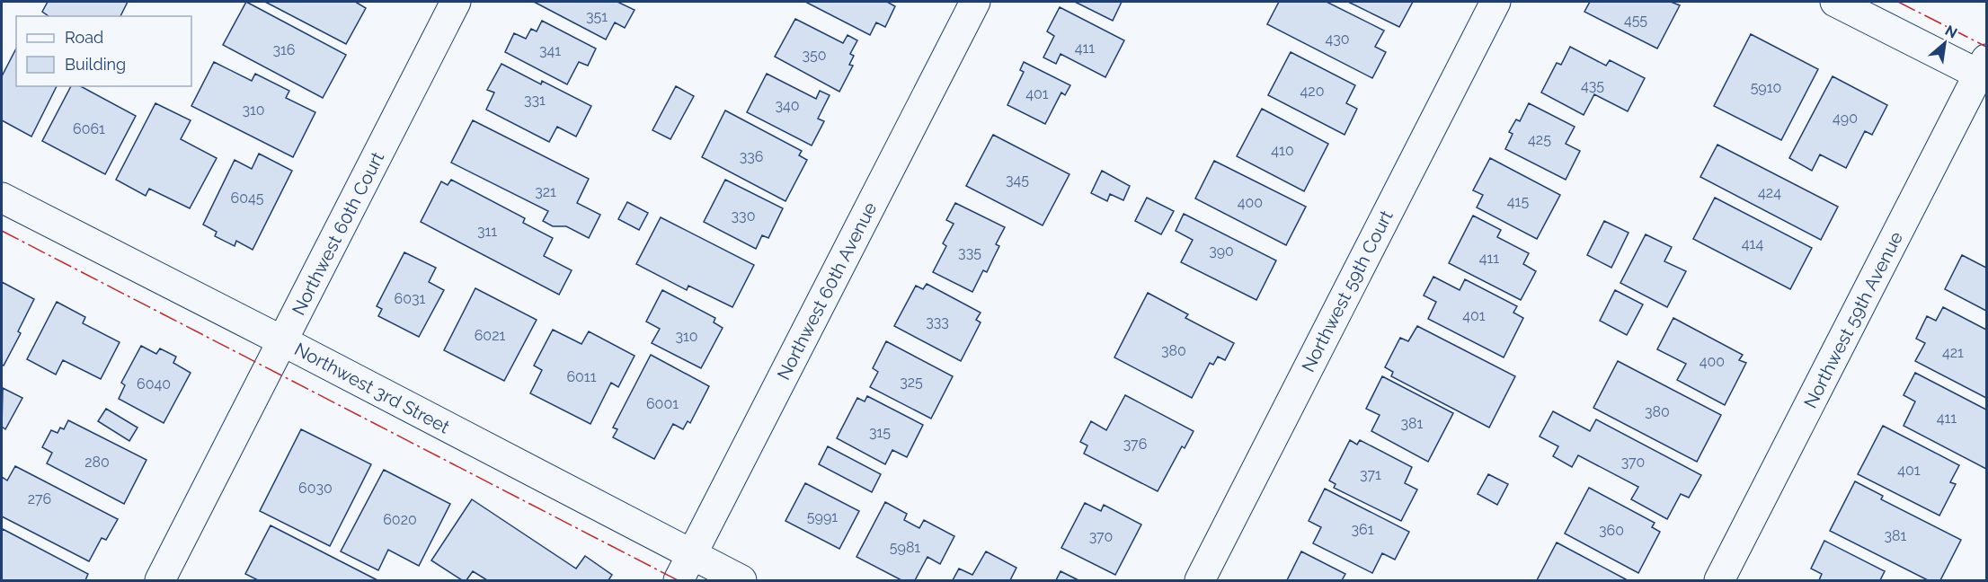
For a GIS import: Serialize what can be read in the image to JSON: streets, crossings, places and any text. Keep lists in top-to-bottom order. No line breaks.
{"streets":{"street":["Northwest 60th Court","Northwest 60th Avenue","Northwest 59th Court","Northwest 59th Avenue","Northwest 3rd Street"]},"crossings":[["Northwest 60th Court","Northwest 3rd Street"],["Northwest 60th Avenue","Northwest 3rd Street"]],"house_numbers":["351","455","430","411","316","341","350","435","5910","420","401","331","340","310","490","6061","425","410","336","345","321","424","6045","415","400","330","311","414","390","335","411","6031","401","333","6021","310","380","421","400","6011","325","6040","6001","380","411","381","315","376","280","370","401","371","6030","276","5991","6020","361","360","381","370","5981"],"legend":["Road","Building"],"north":"top right"}
